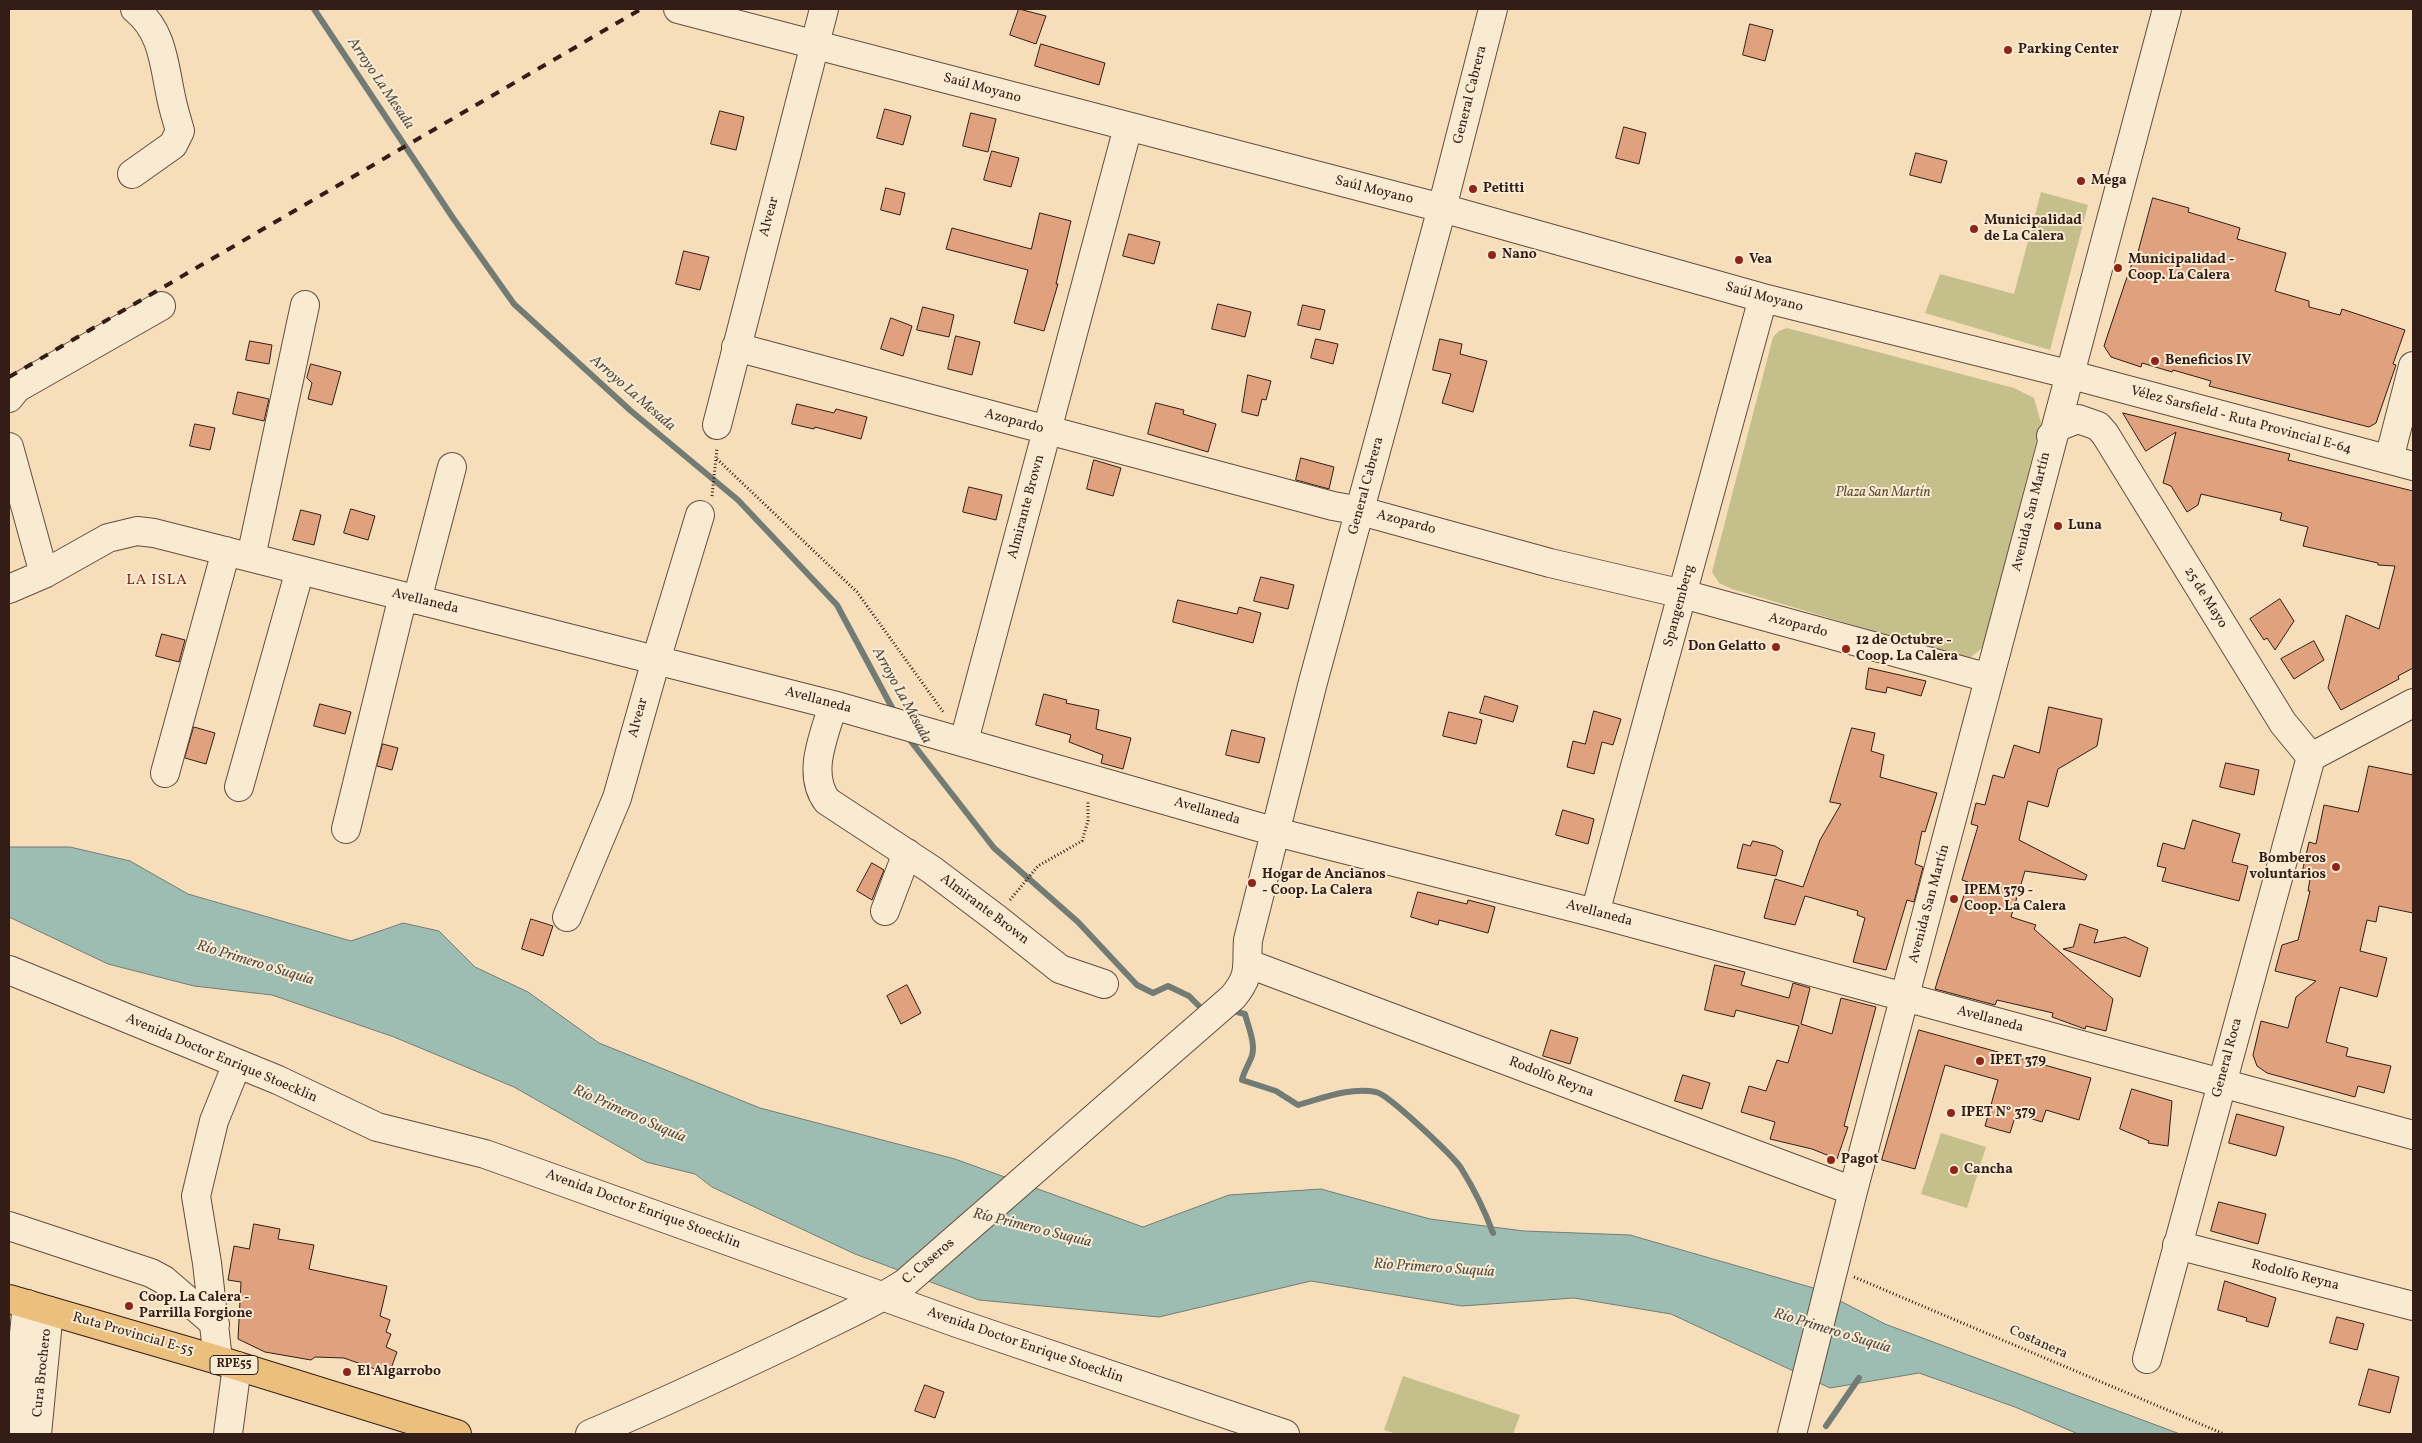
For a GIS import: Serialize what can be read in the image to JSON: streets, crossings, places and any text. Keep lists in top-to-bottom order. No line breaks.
{"streets":{"main road":["Ruta Provincial E-55","RPE55"],"street":["Saúl Moyano","General Cabrera","Alvear","Vélez Sarsfield - Ruta Provincial E-64","Azopardo","Almirante Brown","Avenida San Martín","25 de Mayo","Avellaneda","Spangemberg","General Roca","Avenida Doctor Enrique Stoecklin","Rodolfo Reyna","C. Caseros","Cura Brochero"],"path":["Costanera"]},"crossings":[["Saúl Moyano","General Cabrera"],["Saúl Moyano","Alvear"],["Saúl Moyano","Vélez Sarsfield - Ruta Provincial E-64"],["Saúl Moyano","Almirante Brown"],["Saúl Moyano","Avenida San Martín"],["Saúl Moyano","Spangemberg"],["General Cabrera","Azopardo"],["General Cabrera","Avellaneda"],["General Cabrera","Rodolfo Reyna"],["General Cabrera","C. Caseros"],["Alvear","Azopardo"],["Alvear","Avellaneda"],["Vélez Sarsfield - Ruta Provincial E-64","Avenida San Martín"],["Vélez Sarsfield - Ruta Provincial E-64","25 de Mayo"],["Azopardo","Almirante Brown"],["Azopardo","Avenida San Martín"],["Azopardo","Spangemberg"],["Almirante Brown","Avellaneda"],["Avenida San Martín","25 de Mayo"],["Avenida San Martín","Avellaneda"],["Avenida San Martín","Rodolfo Reyna"],["Avenida San Martín","Costanera"],["25 de Mayo","General Roca"],["Avellaneda","Spangemberg"],["Avellaneda","General Roca"],["General Roca","Rodolfo Reyna"],["Avenida Doctor Enrique Stoecklin","C. Caseros"],["Rodolfo Reyna","C. Caseros"],["Ruta Provincial E-55","Cura Brochero"]],"districts":["LA ISLA"],"water":["Arroyo La Mesada","Río Primero o Suquía"],"parks":["Plaza San Martín"],"places":["Parking Center","Mega","Petitti","Municipalidad de La Calera","Nano","Vea","Municipalidad - Coop. La Calera","Beneficios IV","Luna","Don Gelatto","12 de Octubre - Coop. La Calera","Bomberos voluntarios","Hogar de Ancianos - Coop. La Calera","IPEM 379 - Coop. La Calera","IPET 379","IPET N° 379","Pagot","Cancha","Coop. La Calera - Parrilla Forgione","El Algarrobo"]}
